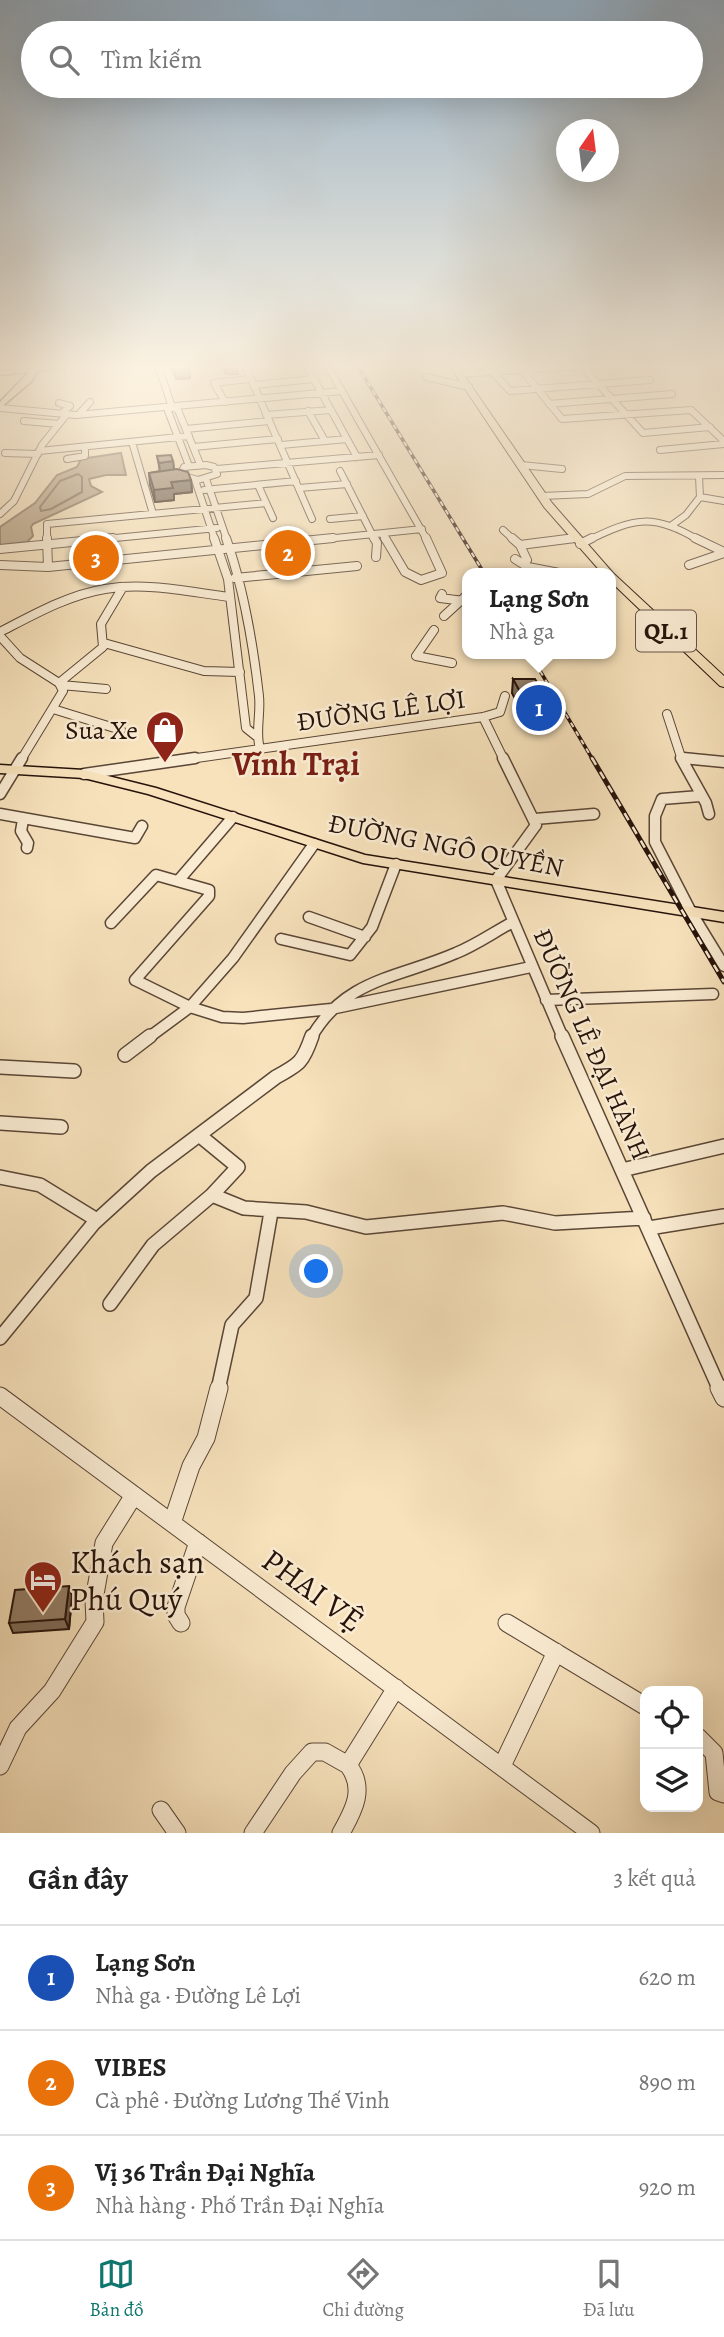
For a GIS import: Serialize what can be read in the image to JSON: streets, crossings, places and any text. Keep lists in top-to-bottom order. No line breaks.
{"streets":{"highway":["QL.1"],"main road":["ĐƯỜNG NGÔ QUYỀN"],"street":["ĐƯỜNG LÊ LỢI","ĐƯỜNG LÊ ĐẠI HÀNH","PHAI VỆ"]},"crossings":[["ĐƯỜNG LÊ LỢI","ĐƯỜNG NGÔ QUYỀN"],["ĐƯỜNG NGÔ QUYỀN","ĐƯỜNG LÊ ĐẠI HÀNH"]],"districts":["Vĩnh Trại"],"places":{"shop":["Sua Xe"],"hotel":["Khách sạn Phú Quý"]},"north":"top","page":{"search":"Tìm kiếm","pins":["2","3","1"],"popup":["Lạng Sơn","Nhà ga"],"heading":["Gần đây","3 kết quả"],"list":[{"mark":"1","name":"Lạng Sơn","note":"Nhà ga · Đường Lê Lợi","value":"620 m"},{"mark":"2","name":"VIBES","note":"Cà phê · Đường Lương Thế Vinh","value":"890 m"},{"mark":"3","name":"Vị 36 Trần Đại Nghĩa","note":"Nhà hàng · Phố Trần Đại Nghĩa","value":"920 m"}],"nav":["Bản đồ","Chỉ đường","Đã lưu"]}}
